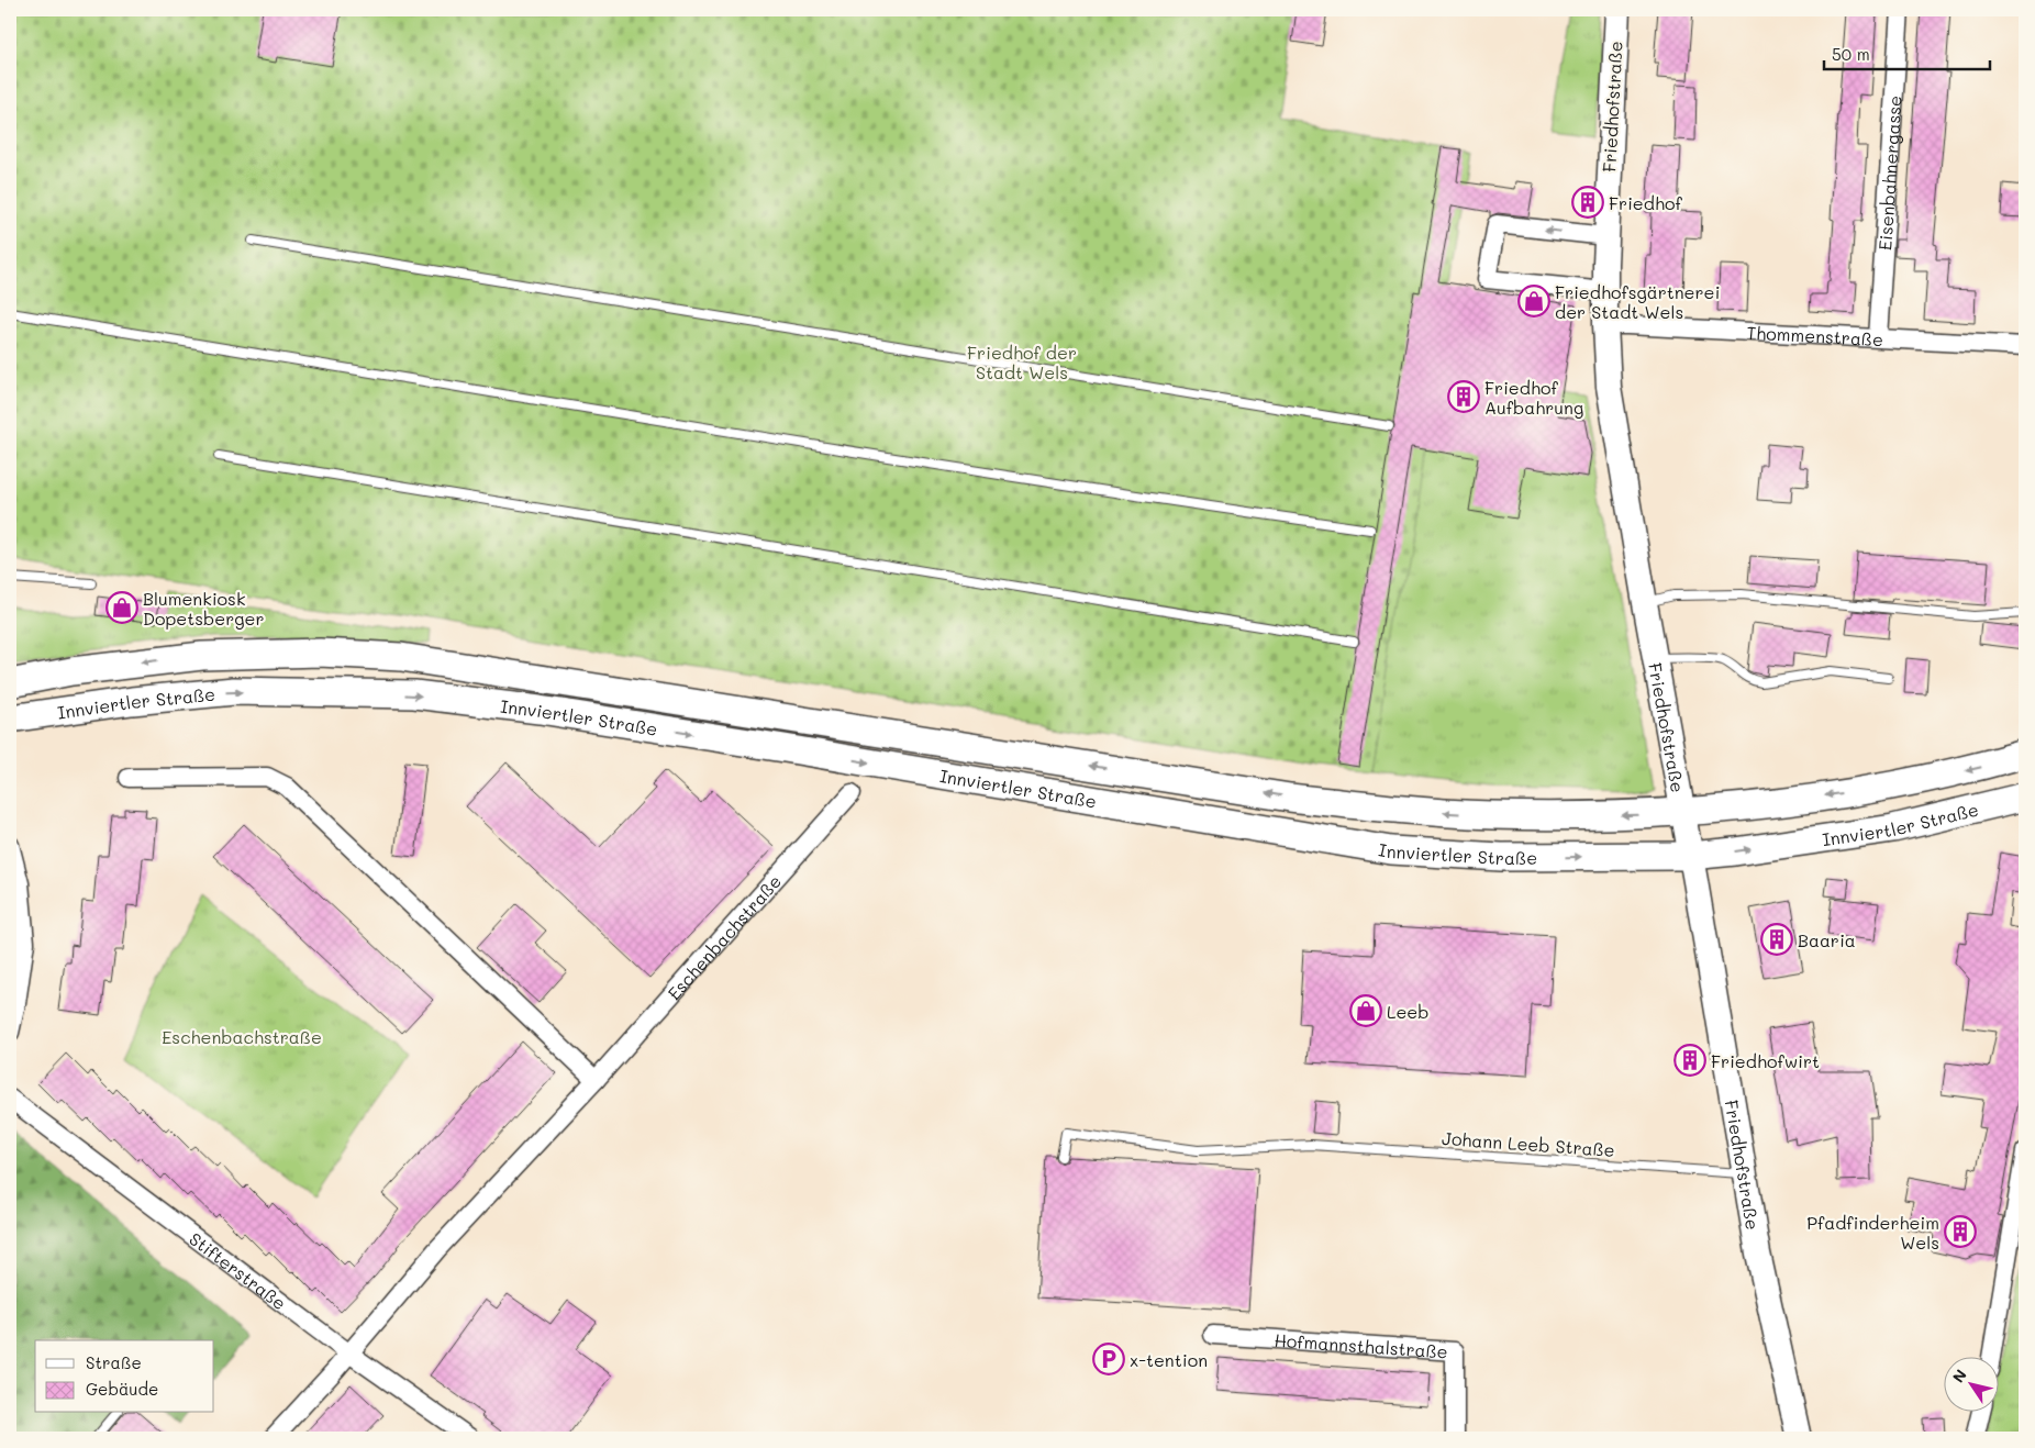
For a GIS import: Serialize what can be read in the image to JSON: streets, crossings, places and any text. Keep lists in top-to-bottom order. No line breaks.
{"streets":{"main road":["Innviertler Straße"],"street":["Friedhofstraße","Eisenbahnergasse","Thommenstraße","Eschenbachstraße","Stifterstraße","Hofmannsthalstraße"],"lane":["Johann Leeb Straße"]},"crossings":[["Friedhofstraße","Thommenstraße"],["Friedhofstraße","Innviertler Straße"],["Friedhofstraße","Johann Leeb Straße"],["Eisenbahnergasse","Thommenstraße"],["Eschenbachstraße","Stifterstraße"]],"parks":["Friedhof der Stadt Wels","Eschenbachstraße"],"places":{"building":["Friedhof","Friedhof Aufbahrung","Baaria","Friedhofwirt","Pfadfinderheim Wels"],"shop":["Friedhofsgärtnerei der Stadt Wels","Blumenkiosk Dopetsberger","Leeb"],"parking":["x-tention"]},"legend":["Straße","Gebäude"],"scale_bar":"50 m","north":"top left"}
